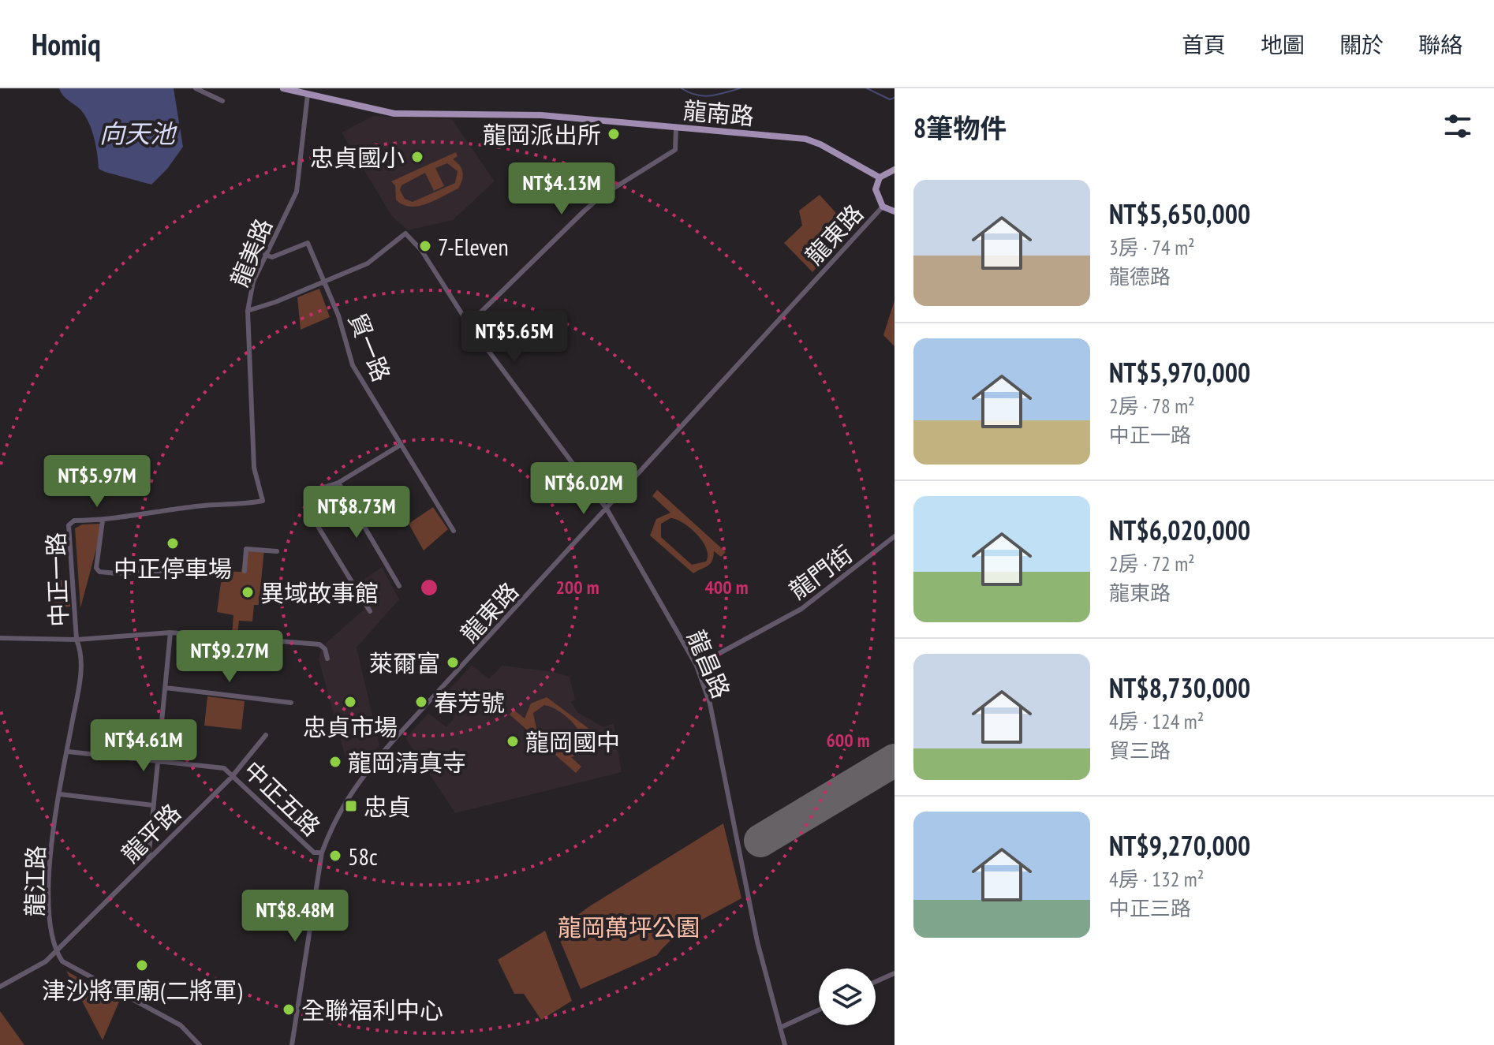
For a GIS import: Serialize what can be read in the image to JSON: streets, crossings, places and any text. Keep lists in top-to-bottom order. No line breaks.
{"streets":{"main road":["龍南路"],"street":["龍東路","龍美路","貿一路","龍門街","中正一路","龍昌路","中正五路","龍平路","龍江路"]},"crossings":[["龍南路","龍美路"],["龍東路","龍昌路"],["龍東路","中正五路"],["龍美路","貿一路"],["龍美路","中正一路"],["貿一路","龍昌路"],["龍門街","龍昌路"],["中正一路","龍江路"],["中正五路","龍平路"],["中正五路","龍江路"],["龍平路","龍江路"]],"water":["向天池"],"parks":["龍岡萬坪公園"],"places":{"other":["龍岡派出所","忠貞國小","7-Eleven","中正停車場","異域故事館","萊爾富","忠貞市場","春芳號","龍岡國中","龍岡清真寺","58c","津沙將軍廟(二將軍)","全聯福利中心"],"transit":["忠貞"]},"page":{"header":"Homiq","nav":["首頁","地圖","關於","聯絡"],"heading":"8筆物件","price":["NT$4.13M","NT$5.65M","NT$5.97M","NT$6.02M","NT$8.73M","NT$9.27M","NT$4.61M","NT$8.48M"],"list":[{"name":"NT$5,650,000","note":"3房 · 74 m² · 龍德路"},{"name":"NT$5,970,000","note":"2房 · 78 m² · 中正一路"},{"name":"NT$6,020,000","note":"2房 · 72 m² · 龍東路"},{"name":"NT$8,730,000","note":"4房 · 124 m² · 貿三路"},{"name":"NT$9,270,000","note":"4房 · 132 m² · 中正三路"}]},"rings":["200 m","400 m","600 m"]}
